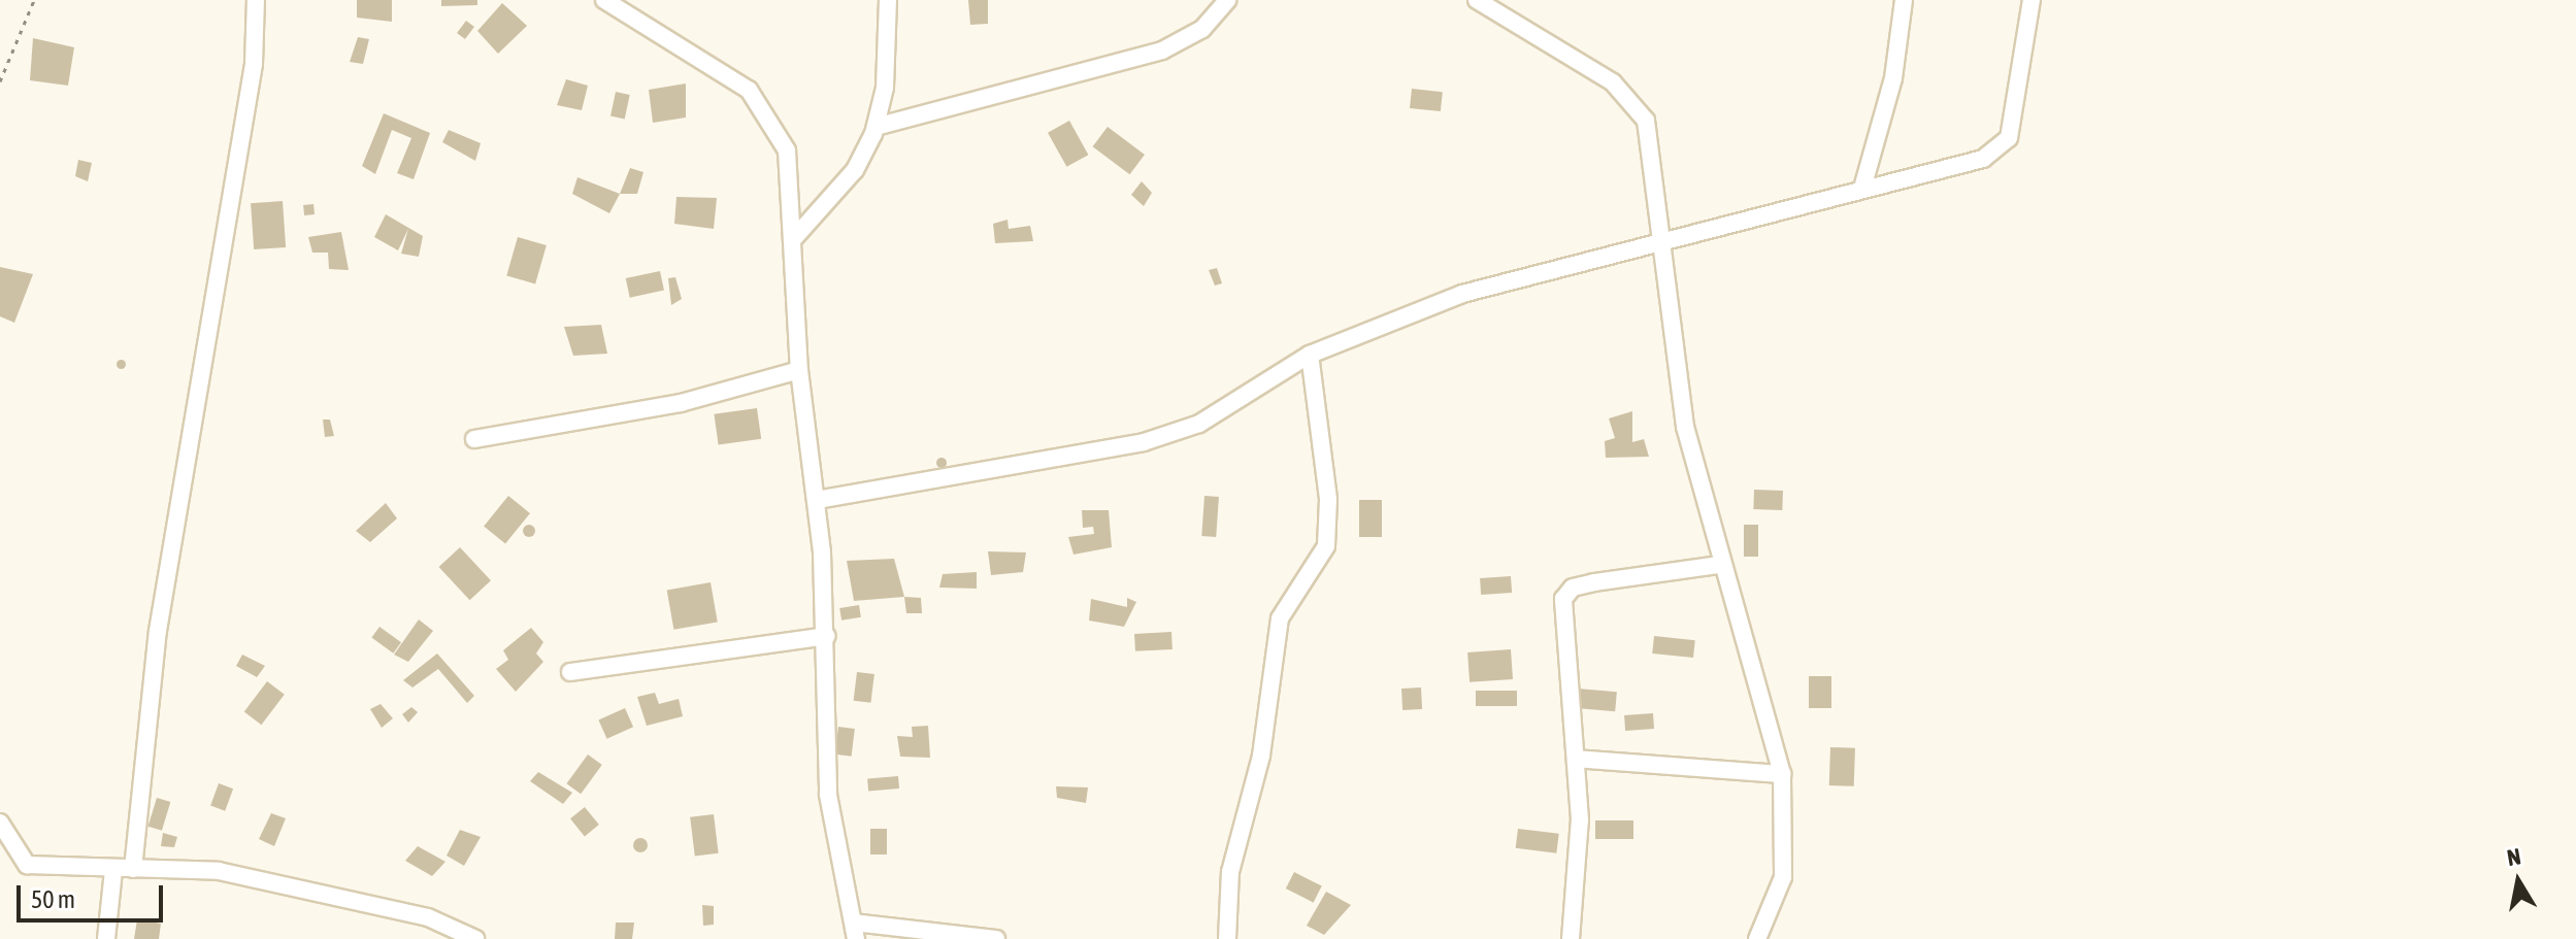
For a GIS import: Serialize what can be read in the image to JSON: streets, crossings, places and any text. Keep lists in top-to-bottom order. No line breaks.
{"scale_bar":"50 m","north":"top"}
